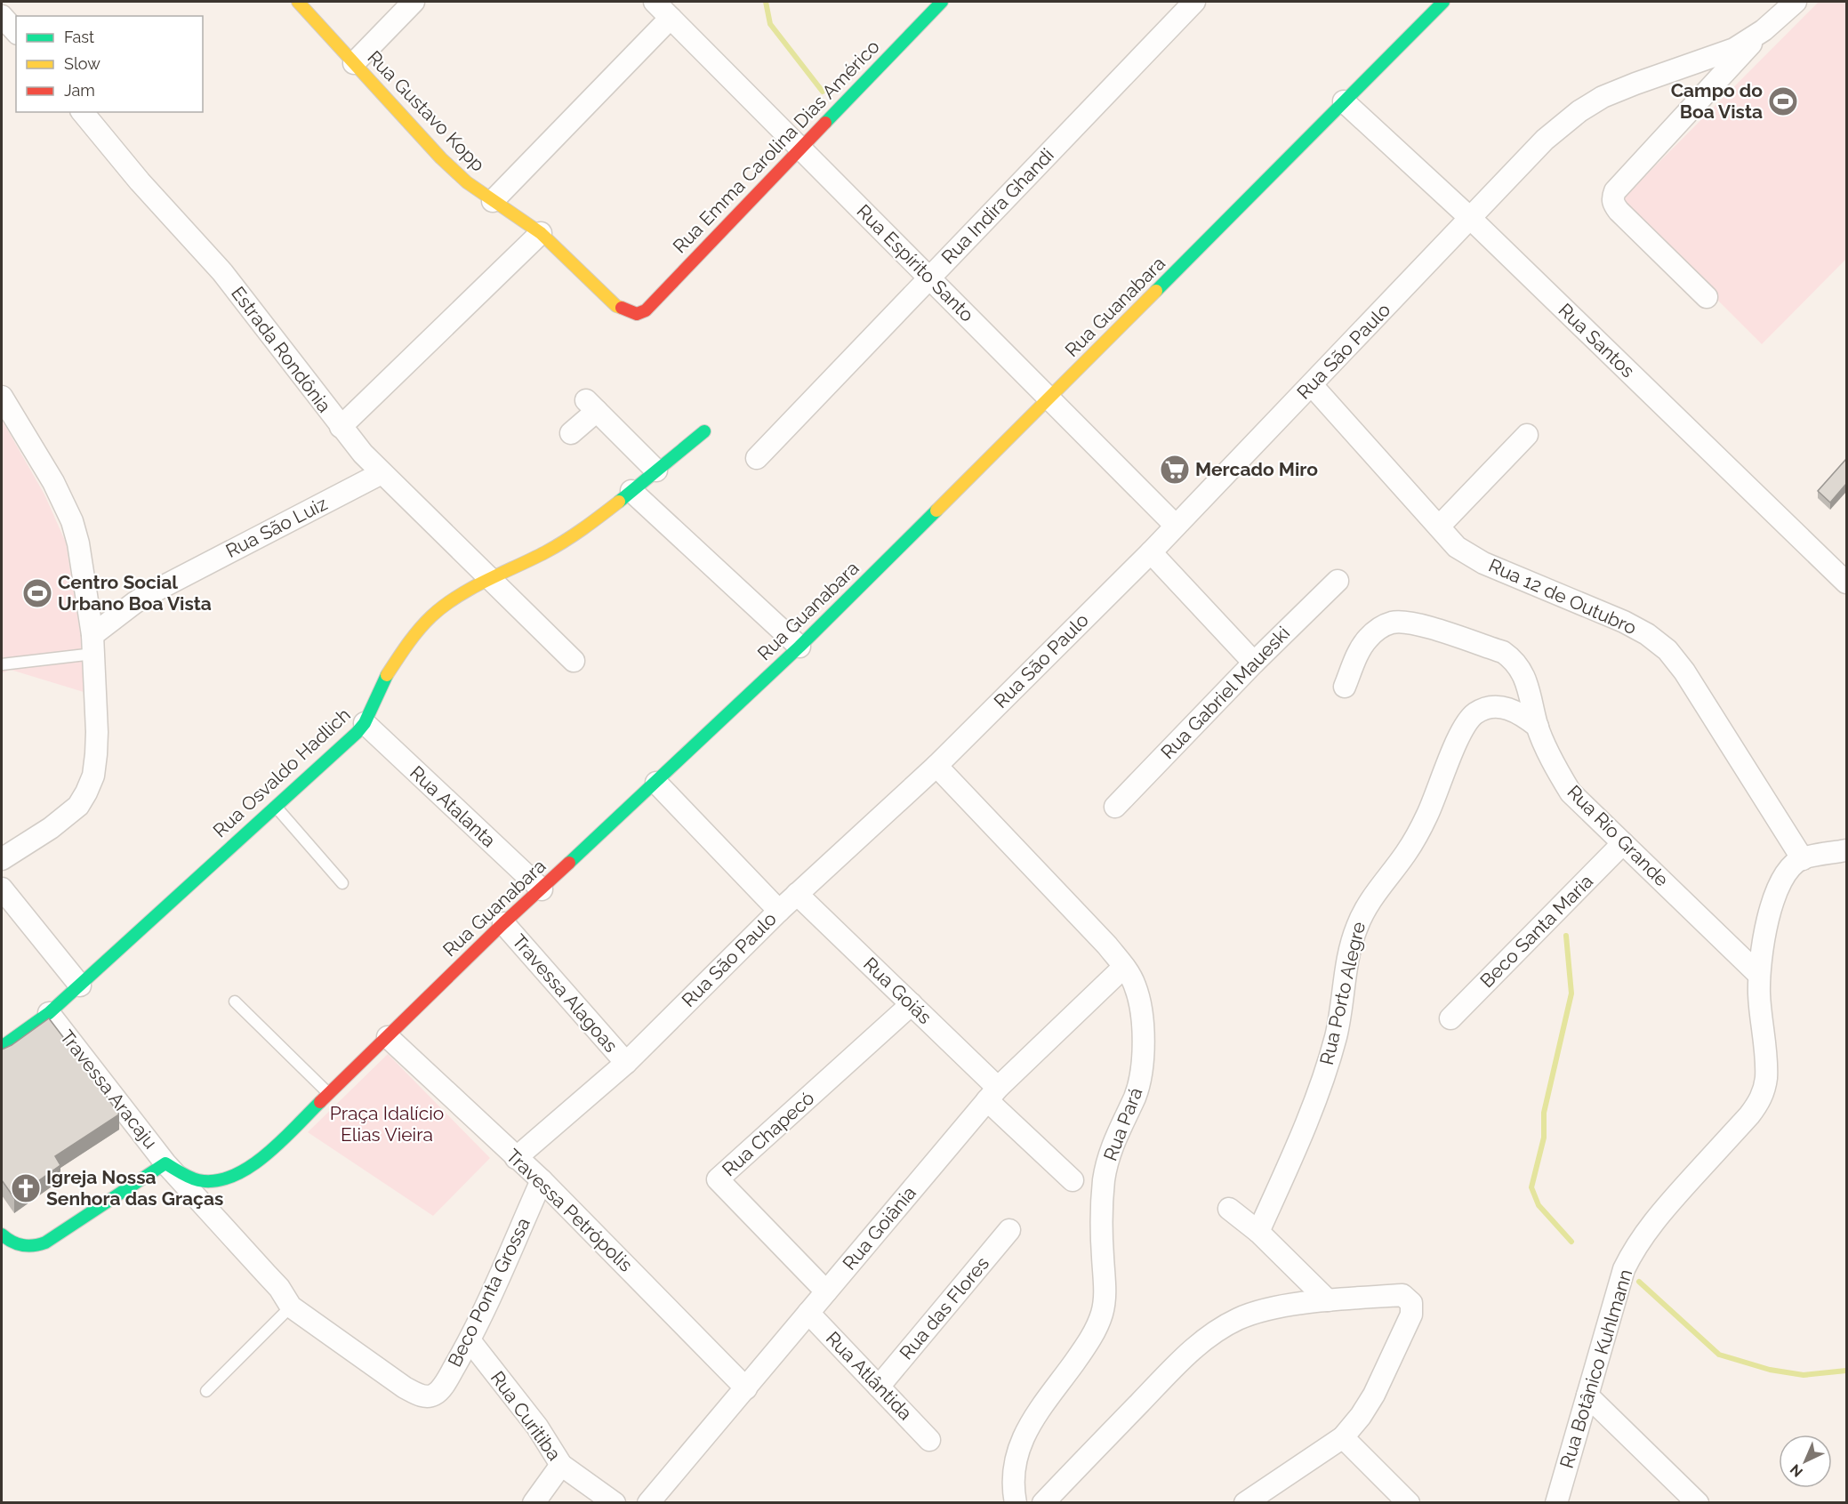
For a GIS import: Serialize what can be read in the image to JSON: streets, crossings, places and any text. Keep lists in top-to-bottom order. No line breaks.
{"streets":{"street":["Rua Gustavo Kopp","Rua Emma Carolina Dias Américo","Rua Indira Ghandi","Rua Espírito Santo","Rua Guanabara","Rua Santos","Estrada Rondônia","Rua São Paulo","Rua São Luiz","Rua 12 de Outubro","Rua Gabriel Maueski","Rua Osvaldo Hadlich","Rua Atalanta","Rua Rio Grande","Beco Santa Maria","Rua Goiás","Travessa Alagoas","Rua Porto Alegre","Travessa Aracaju","Rua Pará","Rua Chapecó","Travessa Petrópolis","Rua Goiânia","Beco Ponta Grossa","Rua das Flores","Rua Botânico Kuhlmann","Rua Atlântida","Rua Curitiba"]},"crossings":[["Rua Gustavo Kopp","Rua Emma Carolina Dias Américo"],["Rua Emma Carolina Dias Américo","Rua Espírito Santo"],["Rua Indira Ghandi","Rua Espírito Santo"],["Rua Espírito Santo","Rua Guanabara"],["Rua Espírito Santo","Rua São Paulo"],["Rua Guanabara","Rua Santos"],["Rua Guanabara","Rua Atalanta"],["Rua Guanabara","Travessa Alagoas"],["Rua Guanabara","Travessa Aracaju"],["Rua Guanabara","Travessa Petrópolis"],["Rua Santos","Rua São Paulo"],["Estrada Rondônia","Rua São Luiz"],["Estrada Rondônia","Rua Osvaldo Hadlich"],["Rua São Paulo","Rua 12 de Outubro"],["Rua São Paulo","Rua Goiás"],["Rua São Paulo","Travessa Alagoas"],["Rua São Paulo","Rua Pará"],["Rua São Paulo","Travessa Petrópolis"],["Rua 12 de Outubro","Rua Botânico Kuhlmann"],["Rua Osvaldo Hadlich","Rua Atalanta"],["Rua Osvaldo Hadlich","Travessa Aracaju"],["Rua Rio Grande","Beco Santa Maria"],["Rua Rio Grande","Rua Porto Alegre"],["Rua Rio Grande","Rua Botânico Kuhlmann"],["Rua Goiás","Rua Chapecó"],["Rua Goiás","Rua Goiânia"],["Travessa Aracaju","Beco Ponta Grossa"],["Rua Pará","Rua Goiânia"],["Rua Chapecó","Rua Goiânia"],["Travessa Petrópolis","Rua Goiânia"],["Travessa Petrópolis","Beco Ponta Grossa"],["Rua Goiânia","Rua Atlântida"],["Beco Ponta Grossa","Rua Curitiba"],["Rua das Flores","Rua Atlântida"]],"parks":["Praça Idalício Elias Vieira"],"places":{"sports":["Campo do Boa Vista","Centro Social Urbano Boa Vista"],"supermarket":["Mercado Miro"],"church":["Igreja Nossa Senhora das Graças"]},"legend":["Fast","Slow","Jam"],"north":"bottom left"}
